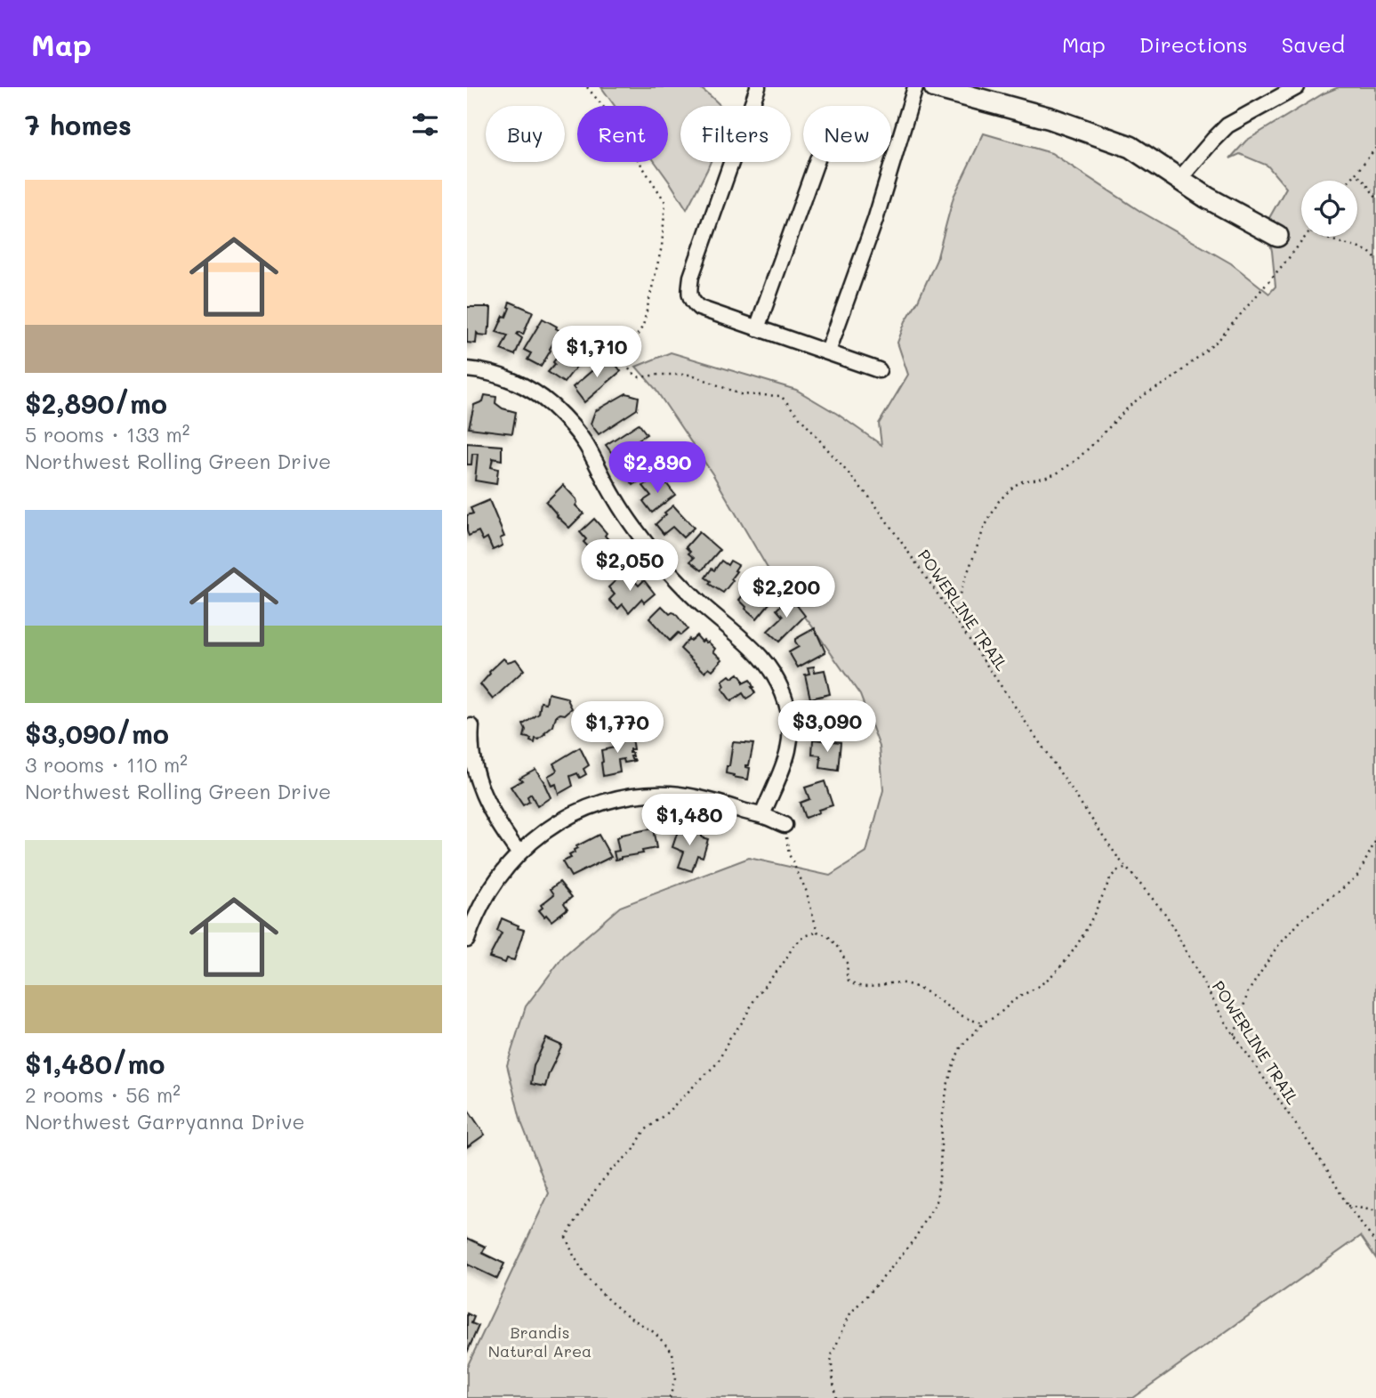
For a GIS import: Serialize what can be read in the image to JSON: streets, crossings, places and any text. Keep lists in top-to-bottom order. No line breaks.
{"streets":{"path":["POWERLINE TRAIL"]},"parks":["Brandis Natural Area"],"page":{"header":"Map","nav":["Map","Directions","Saved"],"heading":"7 homes","chip":["Buy","Rent","Filters","New"],"list":[{"name":"$2,890/mo","note":"5 rooms · 133 m² · Northwest Rolling Green Drive"},{"name":"$3,090/mo","note":"3 rooms · 110 m² · Northwest Rolling Green Drive"},{"name":"$1,480/mo","note":"2 rooms · 56 m² · Northwest Garryanna Drive"}],"price":["$1,710","$2,890","$2,050","$2,200","$3,090","$1,770","$1,480"]}}
